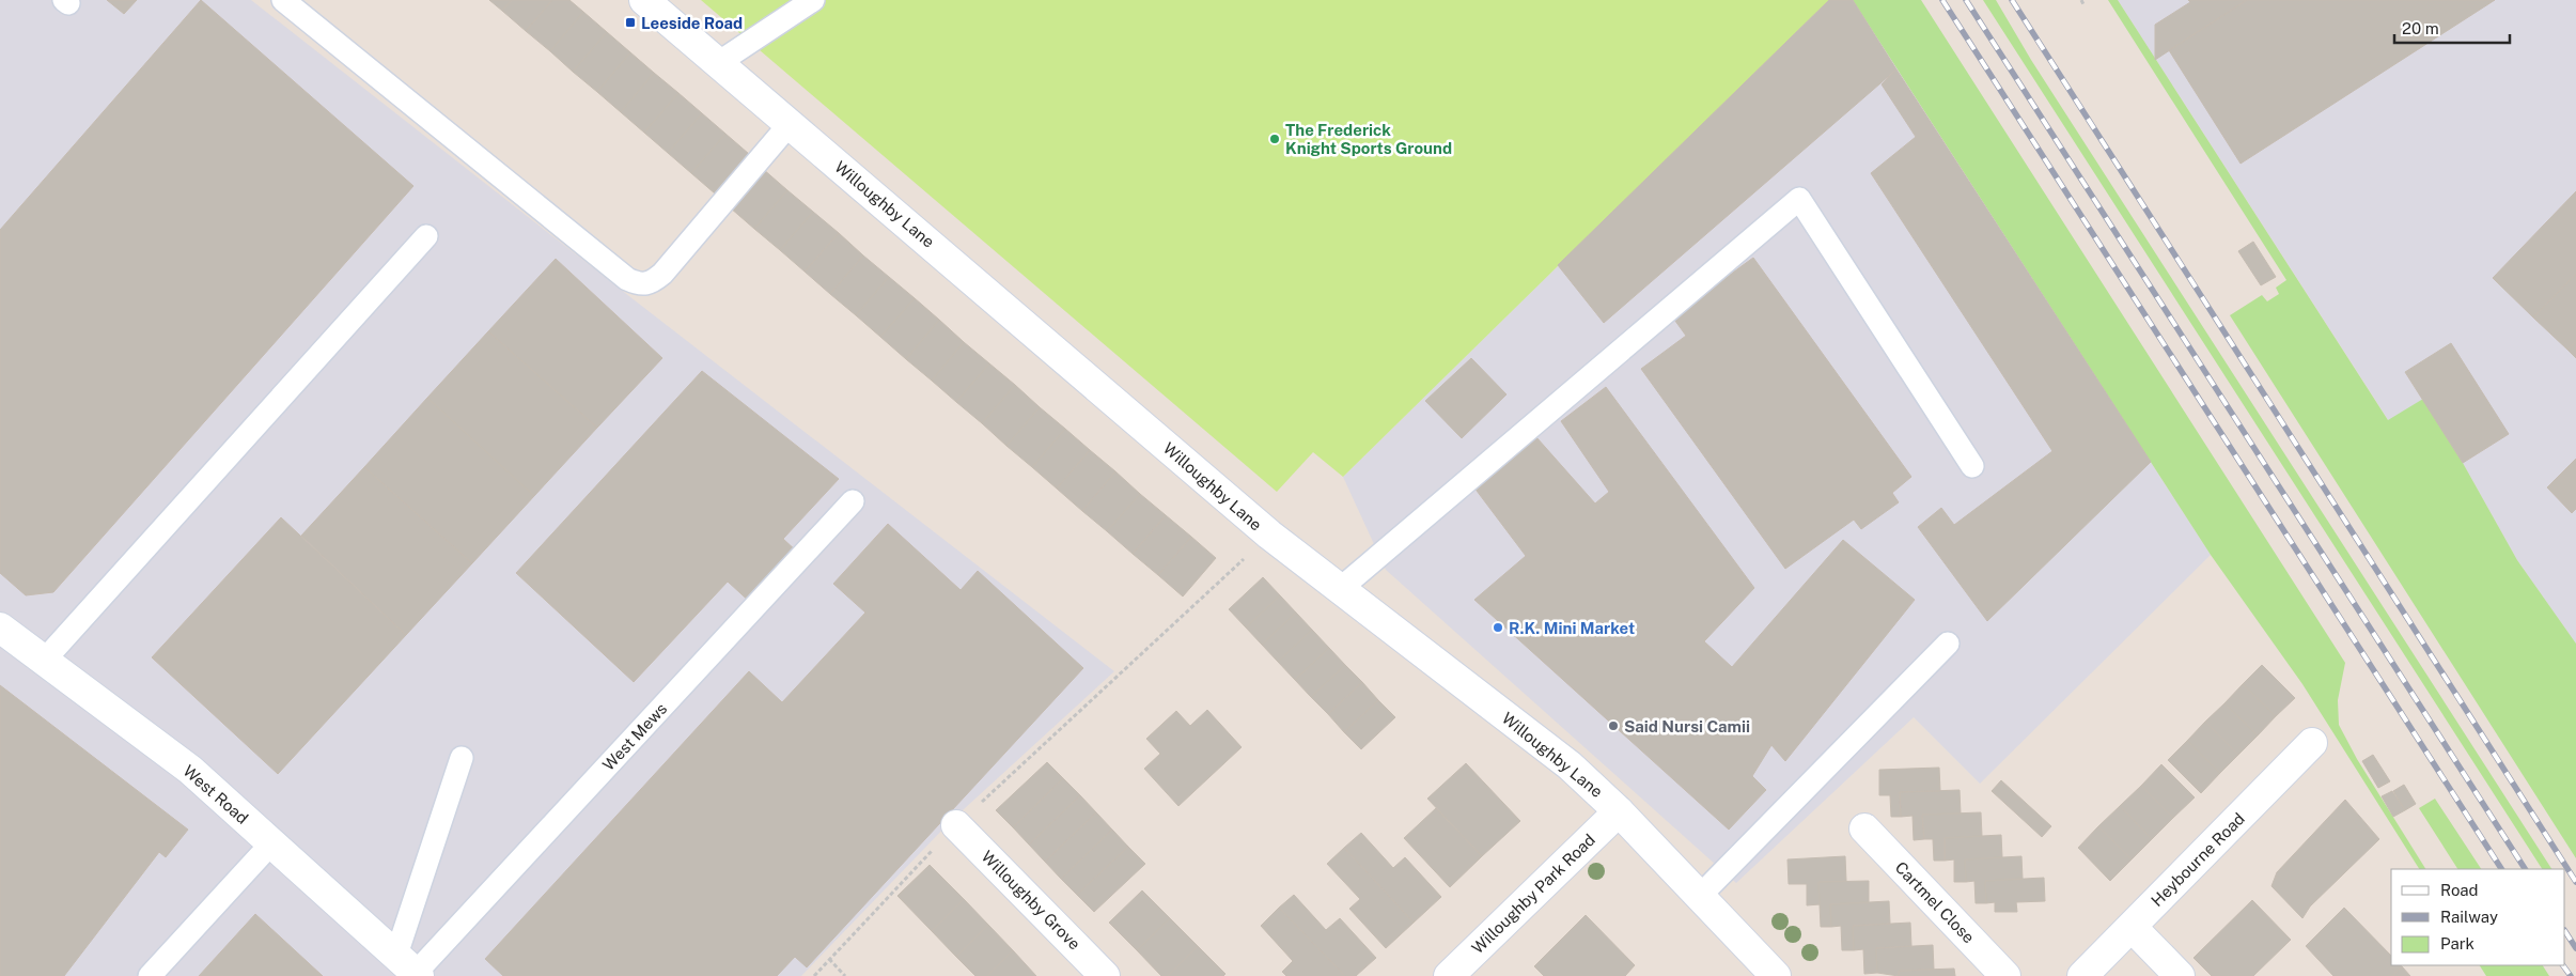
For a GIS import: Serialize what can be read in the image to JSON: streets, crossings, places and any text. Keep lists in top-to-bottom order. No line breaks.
{"streets":{"street":["Willoughby Lane","West Road","Heybourne Road","Willoughby Park Road","Willoughby Grove","Cartmel Close"],"lane":["West Mews"]},"crossings":[["Willoughby Lane","Willoughby Park Road"],["West Mews","West Road"]],"places":{"transit":["Leeside Road"],"other":["The Frederick Knight Sports Ground","R.K. Mini Market","Said Nursi Camii"]},"legend":["Road","Railway","Park"],"scale_bar":"20 m"}
